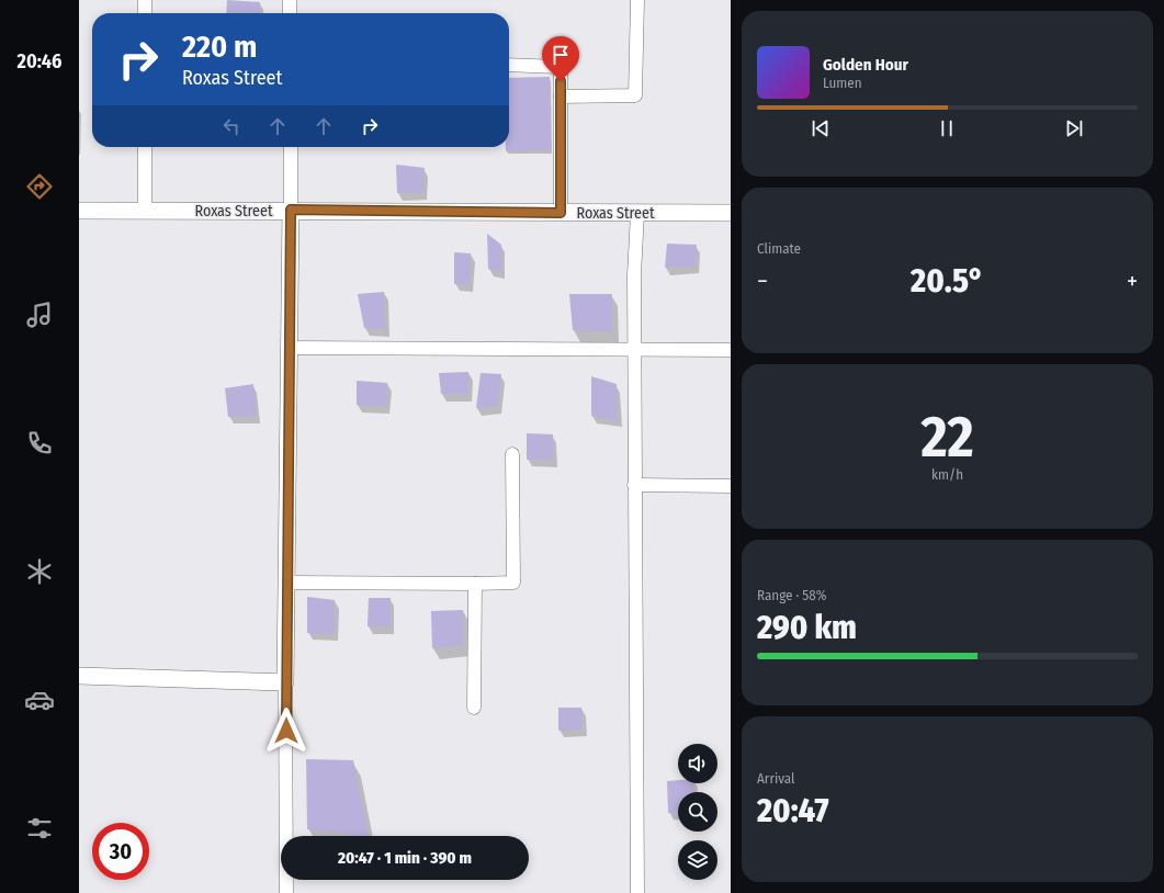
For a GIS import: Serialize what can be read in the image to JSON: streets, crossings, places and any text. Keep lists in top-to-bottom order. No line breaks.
{"streets":{"street":["Roxas Street"]},"page":{"tabs":"20:46","turn":["220 m","Roxas Street"],"song":["Golden Hour","Lumen"],"tile":["Climate",["22","km/h"],["Range · 58%","290 km"],["Arrival","20:47"]],"heat":["−","20.5°","+"],"limit":"30","trip":"20:47 · 1 min · 390 m"}}
